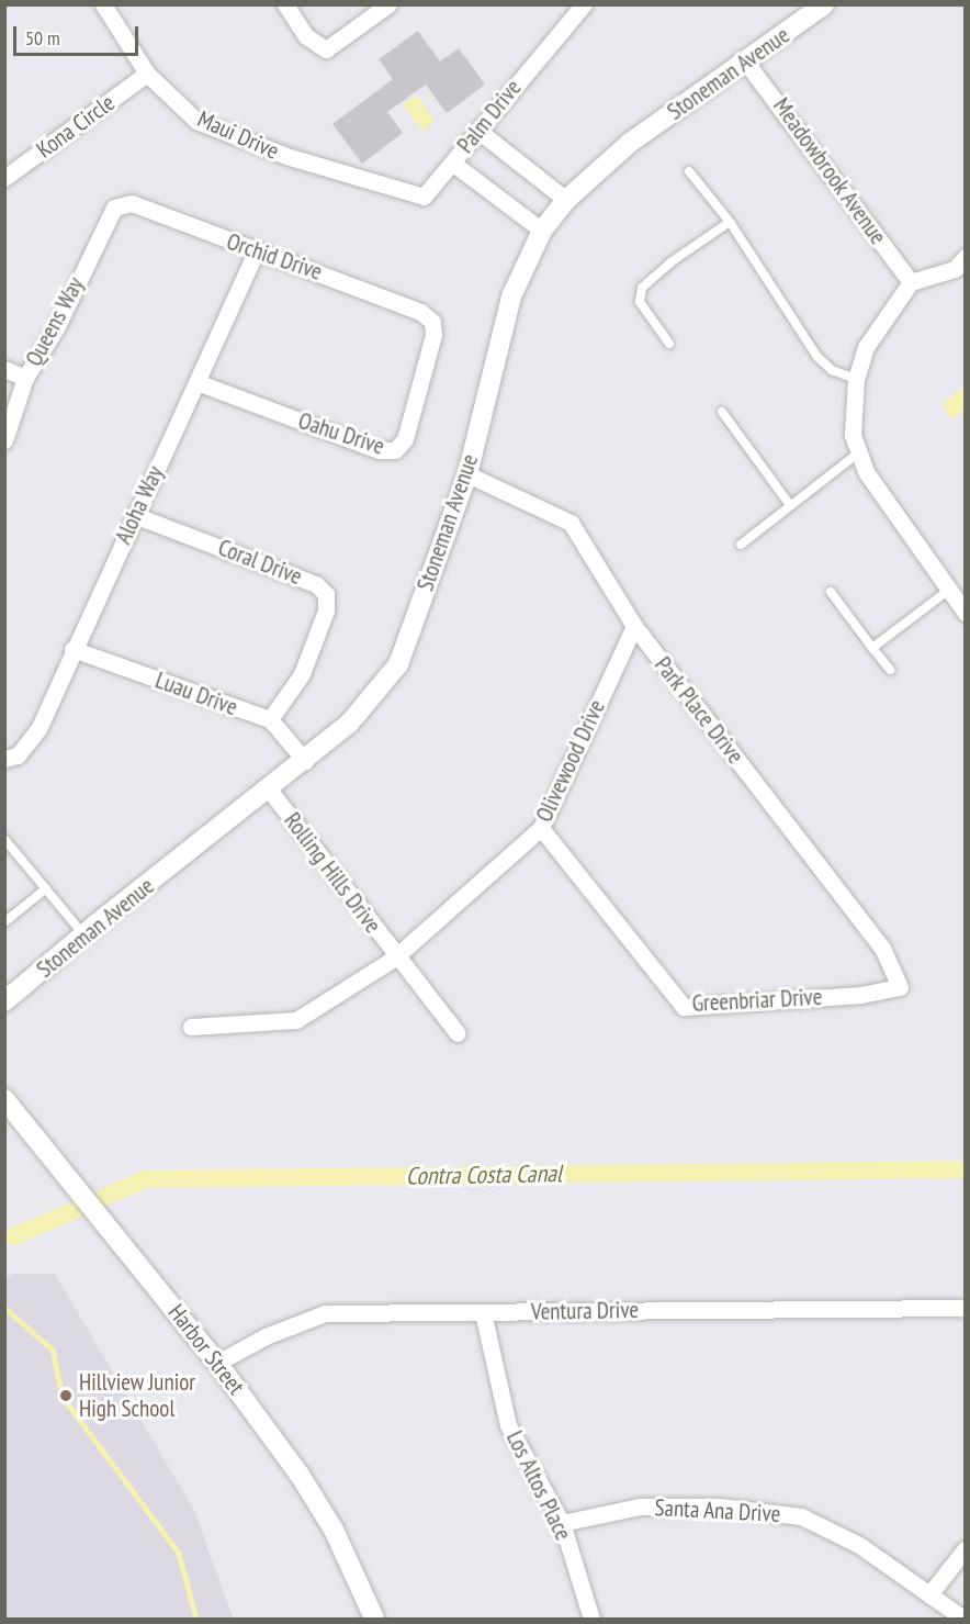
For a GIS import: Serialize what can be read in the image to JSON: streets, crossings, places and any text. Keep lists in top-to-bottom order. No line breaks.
{"streets":{"street":["Stoneman Avenue","Palm Drive","Kona Circle","Maui Drive","Meadowbrook Avenue","Orchid Drive","Queens Way","Oahu Drive","Aloha Way","Coral Drive","Luau Drive","Park Place Drive","Olivewood Drive","Rolling Hills Drive","Greenbriar Drive","Ventura Drive","Harbor Street","Los Altos Place","Santa Ana Drive"]},"crossings":[["Stoneman Avenue","Meadowbrook Avenue"],["Stoneman Avenue","Luau Drive"],["Stoneman Avenue","Park Place Drive"],["Stoneman Avenue","Rolling Hills Drive"],["Palm Drive","Maui Drive"],["Kona Circle","Maui Drive"],["Orchid Drive","Queens Way"],["Orchid Drive","Oahu Drive"],["Orchid Drive","Aloha Way"],["Oahu Drive","Aloha Way"],["Aloha Way","Coral Drive"],["Aloha Way","Luau Drive"],["Coral Drive","Luau Drive"],["Park Place Drive","Olivewood Drive"],["Park Place Drive","Greenbriar Drive"],["Olivewood Drive","Rolling Hills Drive"],["Olivewood Drive","Greenbriar Drive"],["Ventura Drive","Harbor Street"],["Ventura Drive","Los Altos Place"],["Los Altos Place","Santa Ana Drive"]],"water":["Contra Costa Canal"],"places":["Hillview Junior High School"],"scale_bar":"50 m"}
